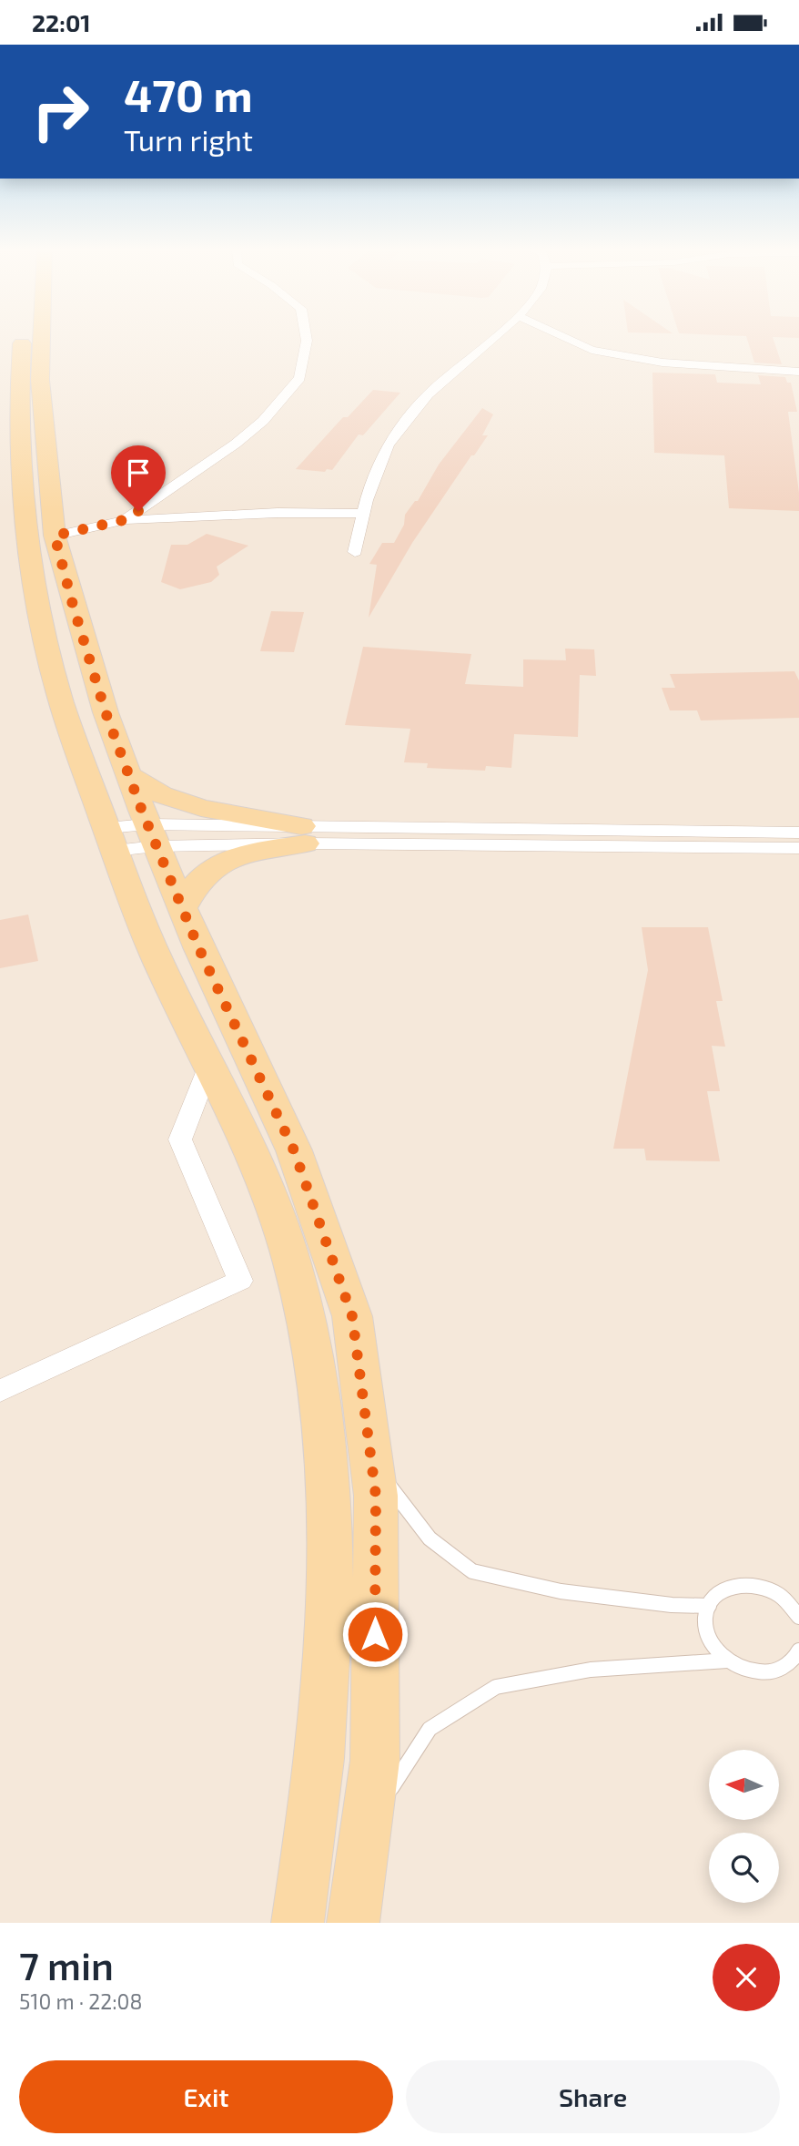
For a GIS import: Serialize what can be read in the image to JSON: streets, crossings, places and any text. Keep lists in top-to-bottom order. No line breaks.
{"north":"left","page":{"status":"22:01","turn":["470 m","Turn right"],"heading":["7 min","510 m · 22:08"],"buttons":["Exit","Share"]}}
